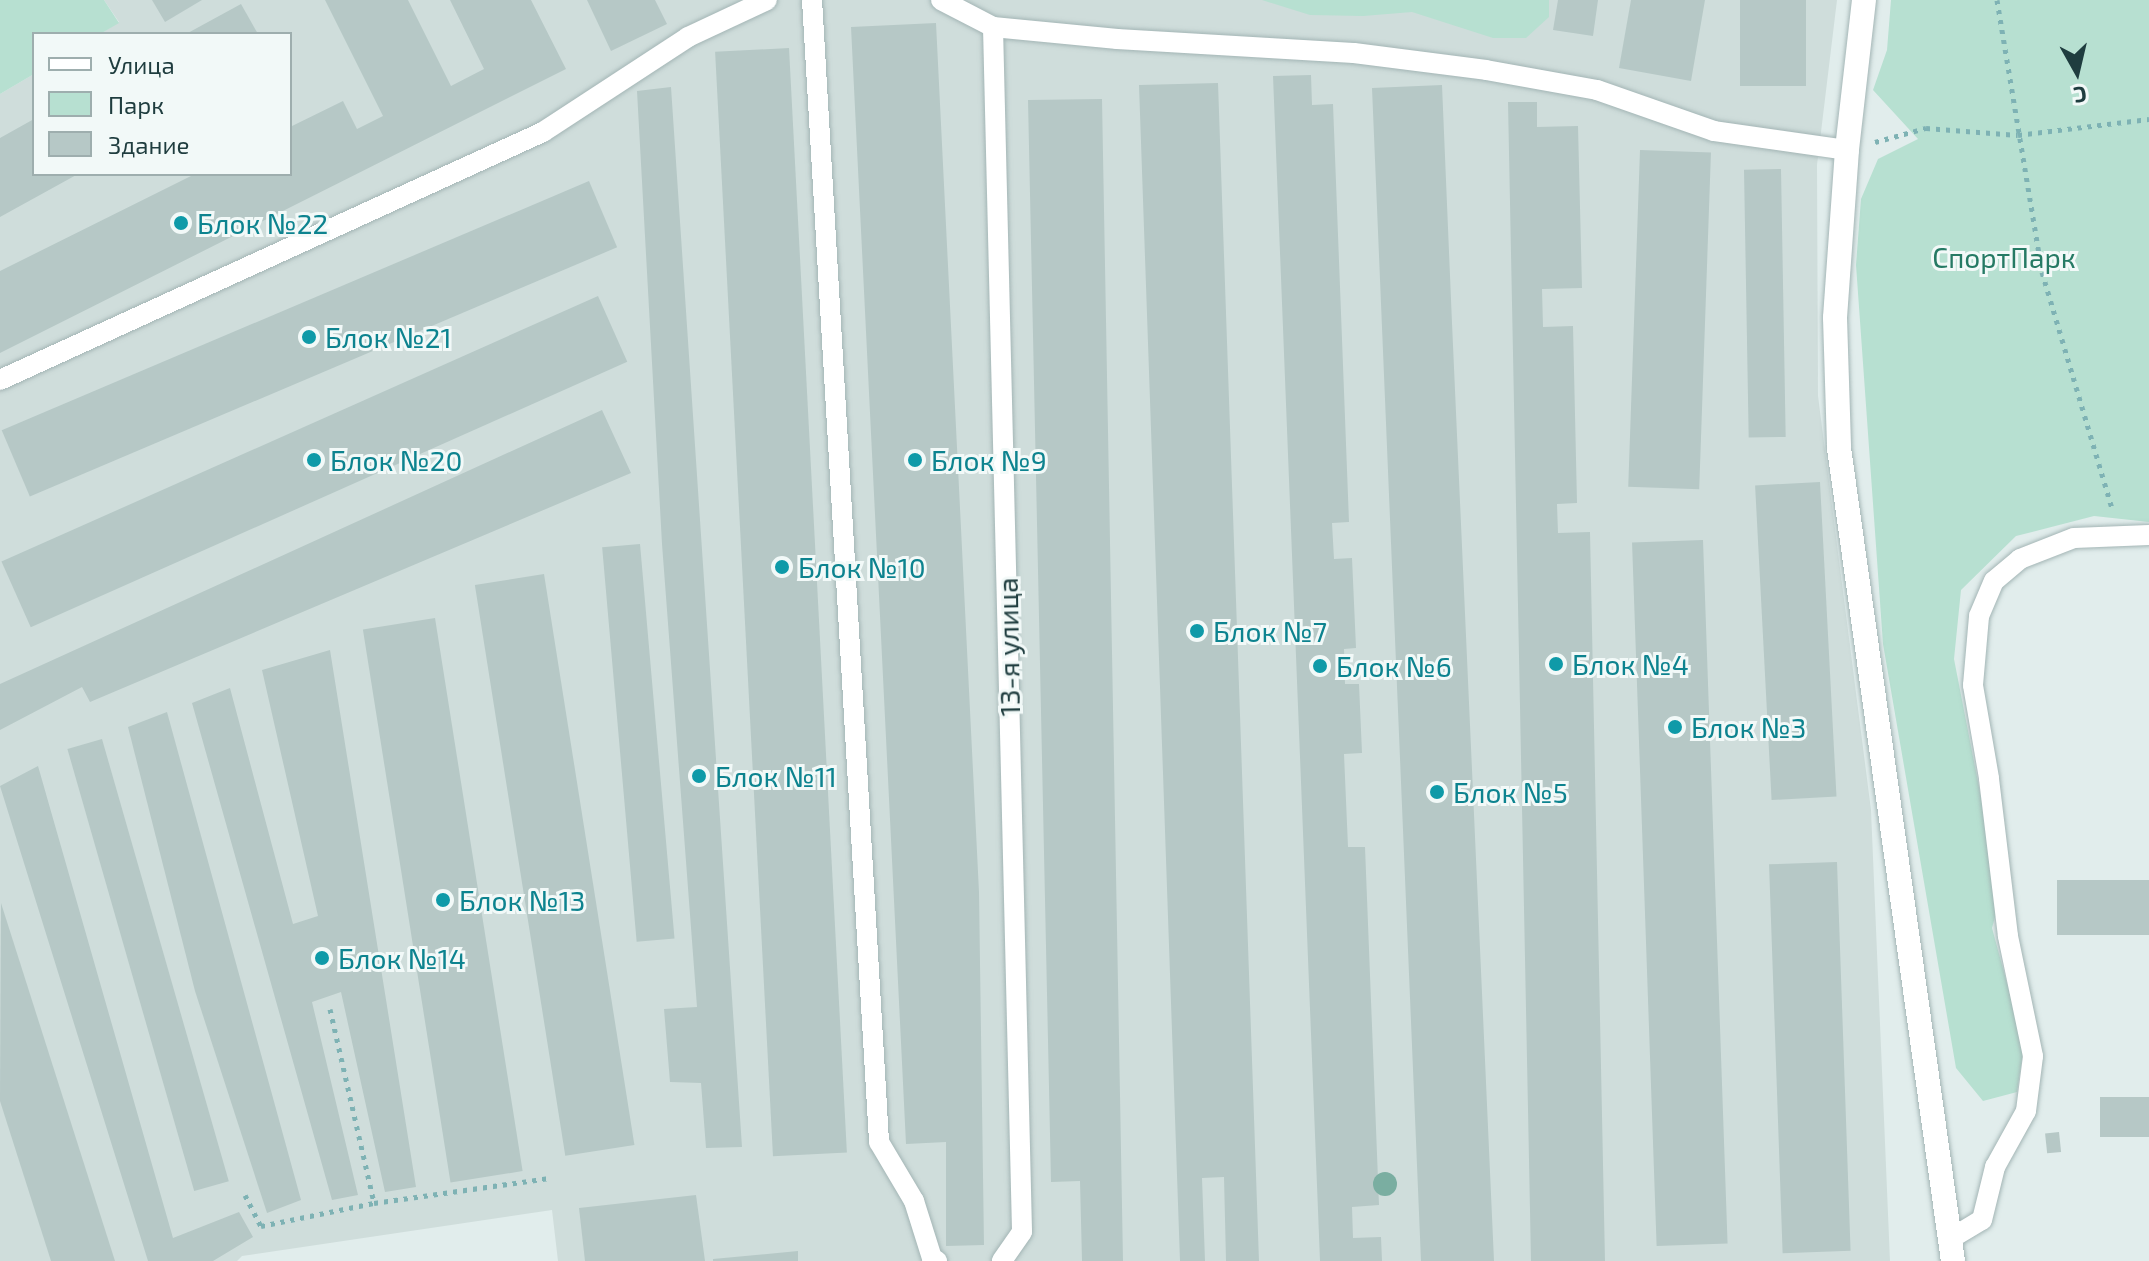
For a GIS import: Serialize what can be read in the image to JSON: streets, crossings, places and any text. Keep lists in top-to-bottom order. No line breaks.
{"streets":{"lane":["13-я улица"]},"parks":["СпортПарк"],"places":["Блок №22","Блок №21","Блок №20","Блок №9","Блок №10","Блок №7","Блок №4","Блок №6","Блок №3","Блок №11","Блок №5","Блок №13","Блок №14"],"legend":["Улица","Парк","Здание"],"north":"bottom"}
